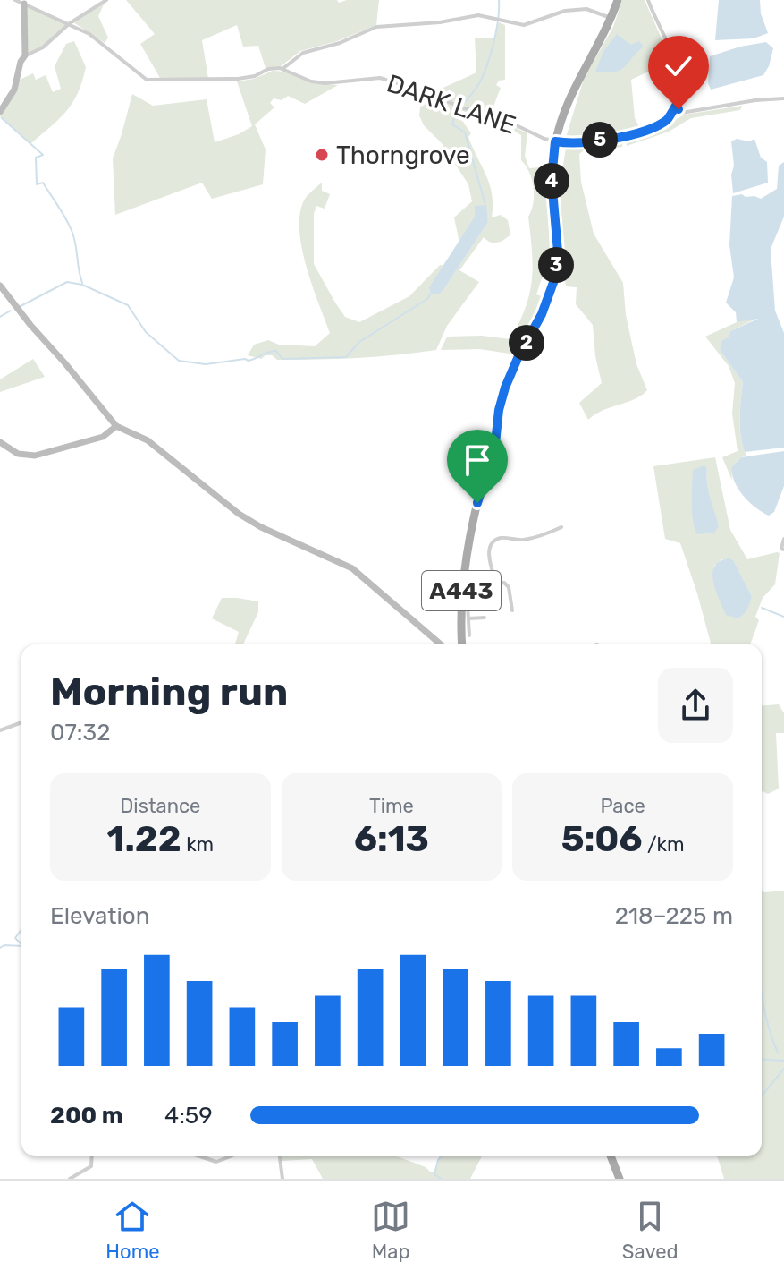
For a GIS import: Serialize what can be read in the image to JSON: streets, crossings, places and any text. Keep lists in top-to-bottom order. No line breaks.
{"streets":{"main road":["A443"],"street":["DARK LANE"]},"crossings":[["DARK LANE","A443"]],"places":["Thorngrove"],"page":{"pins":["5","4","3","2"],"heading":["Morning run","07:32"],"stats":[["Distance","1.22 km"],["Time","6:13"],["Pace","5:06 /km"]],"chart":["Elevation","218–225 m"],"list":[{"name":"200 m","note":"4:59"}],"tabs":["Home","Map","Saved"]}}
